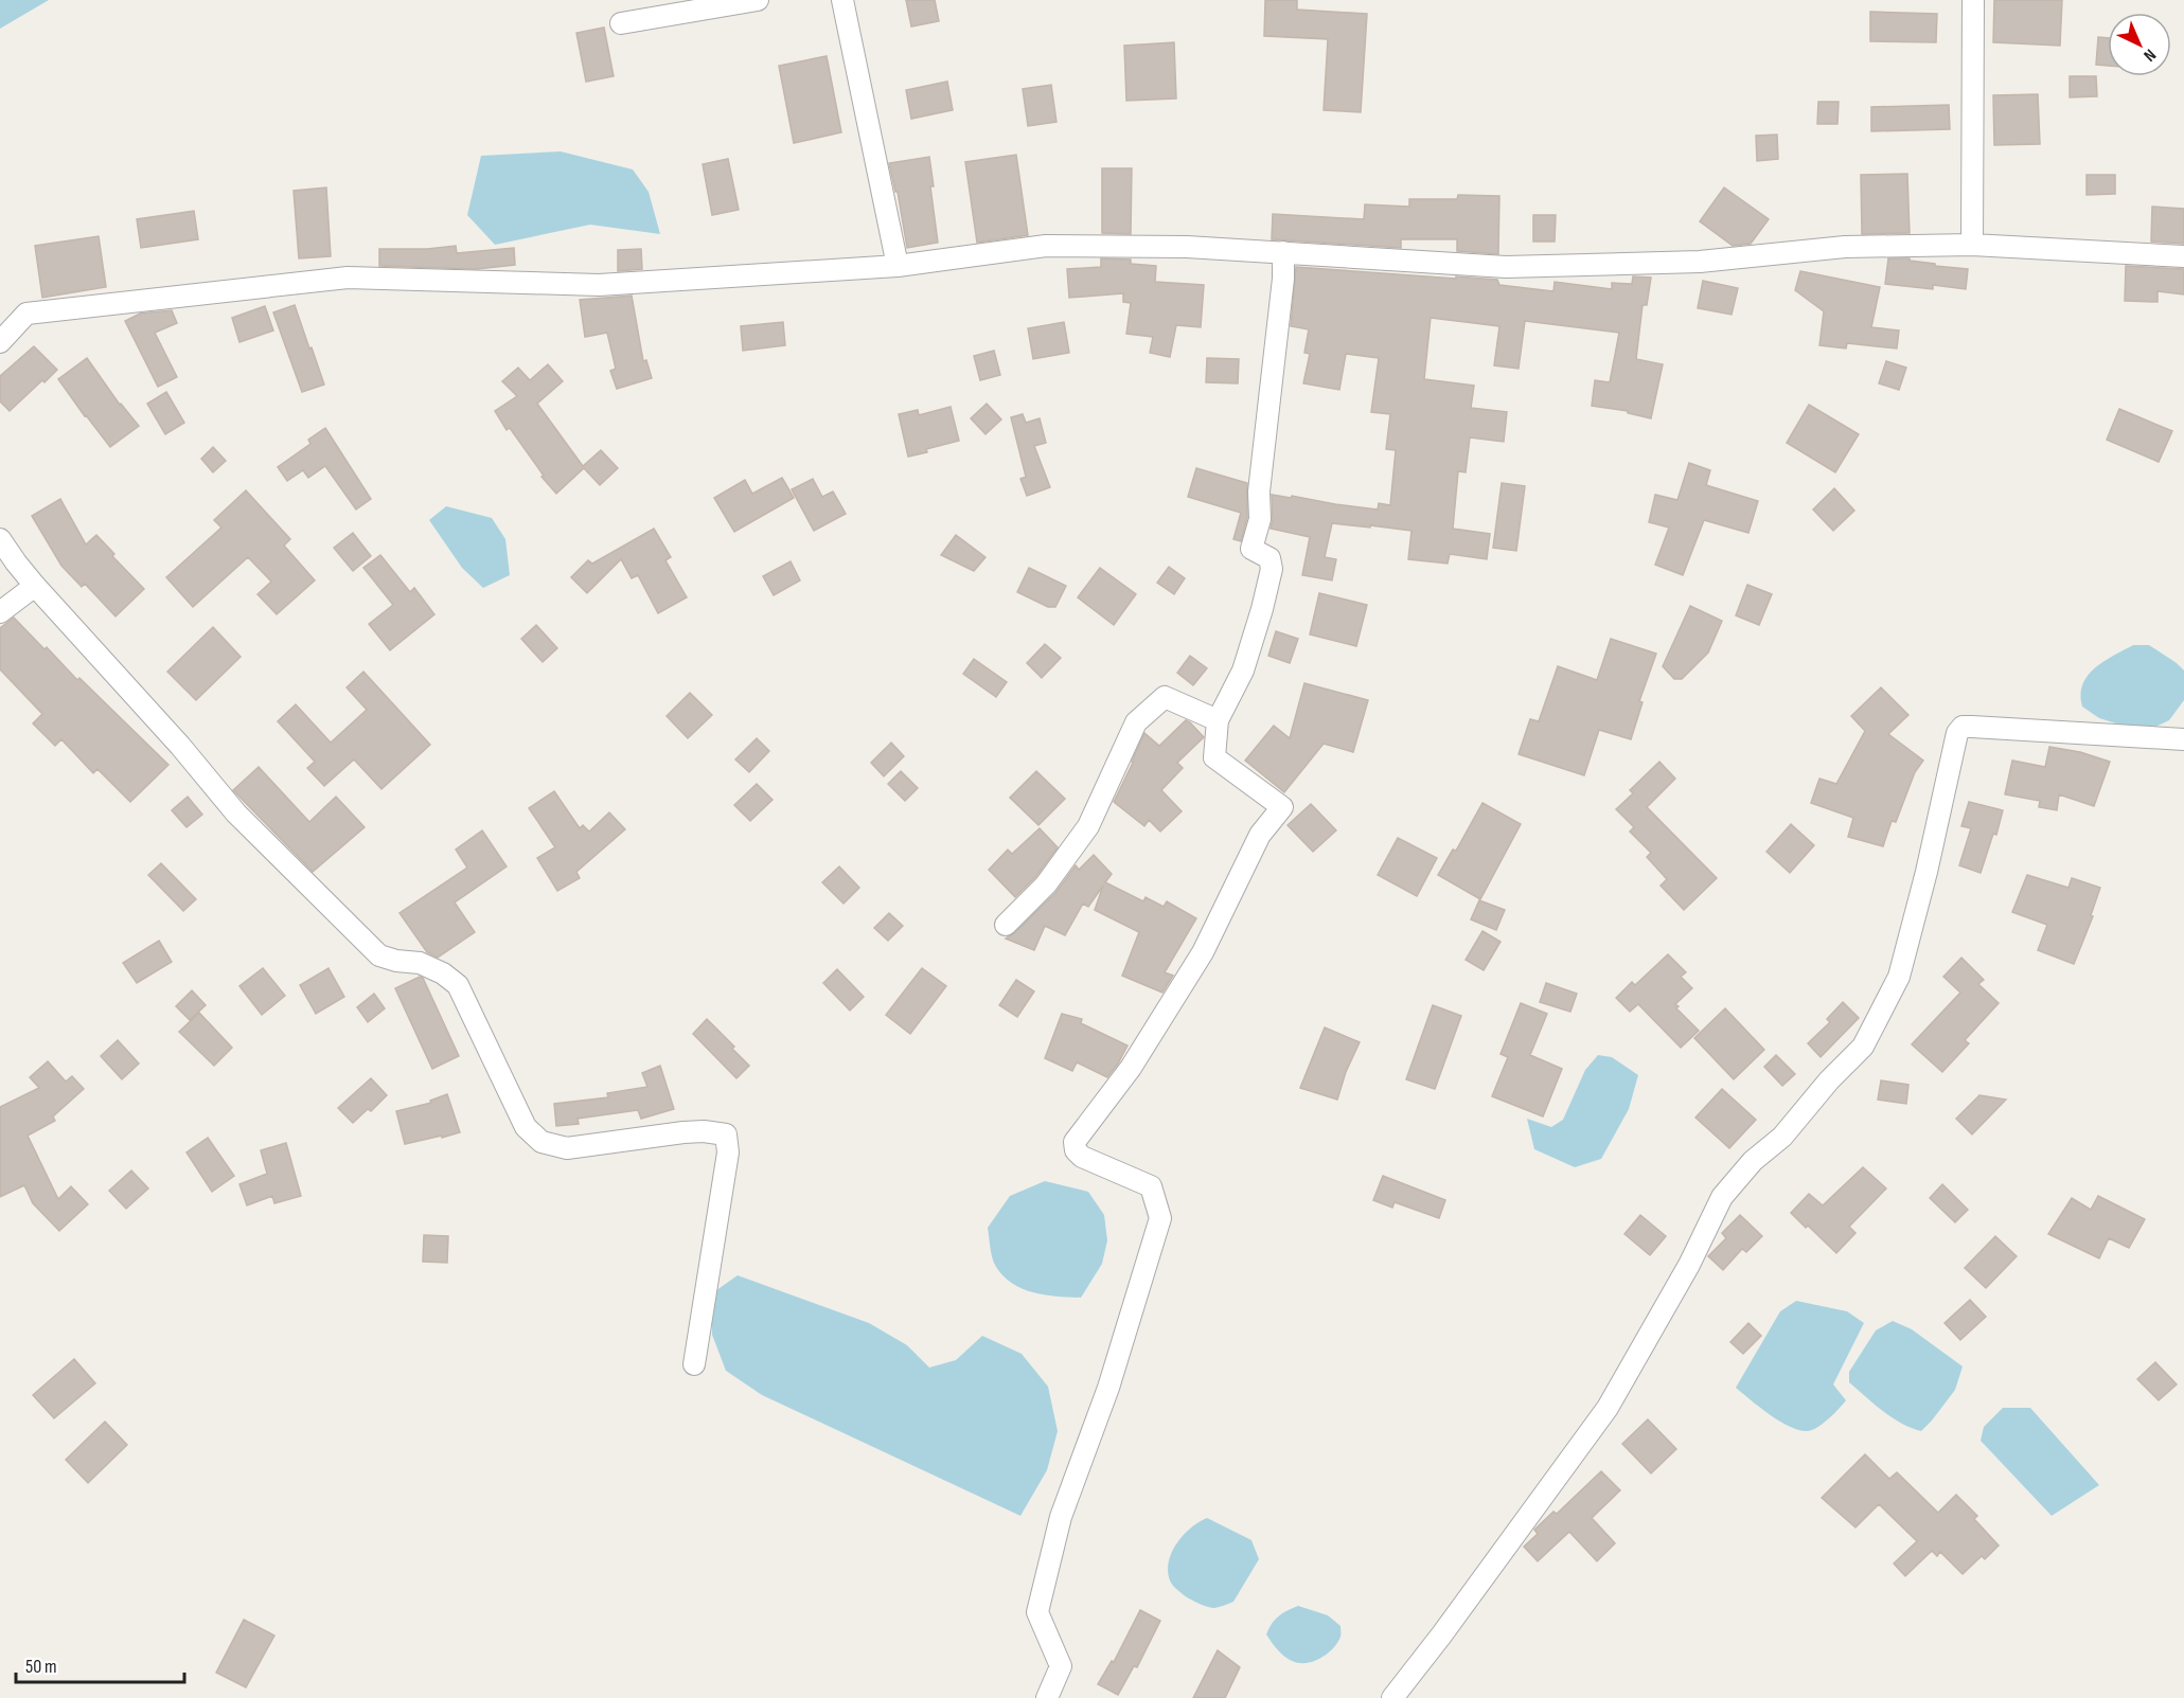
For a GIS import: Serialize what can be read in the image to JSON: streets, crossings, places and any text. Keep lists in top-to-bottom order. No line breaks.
{"scale_bar":"50 m","north":"bottom right"}
